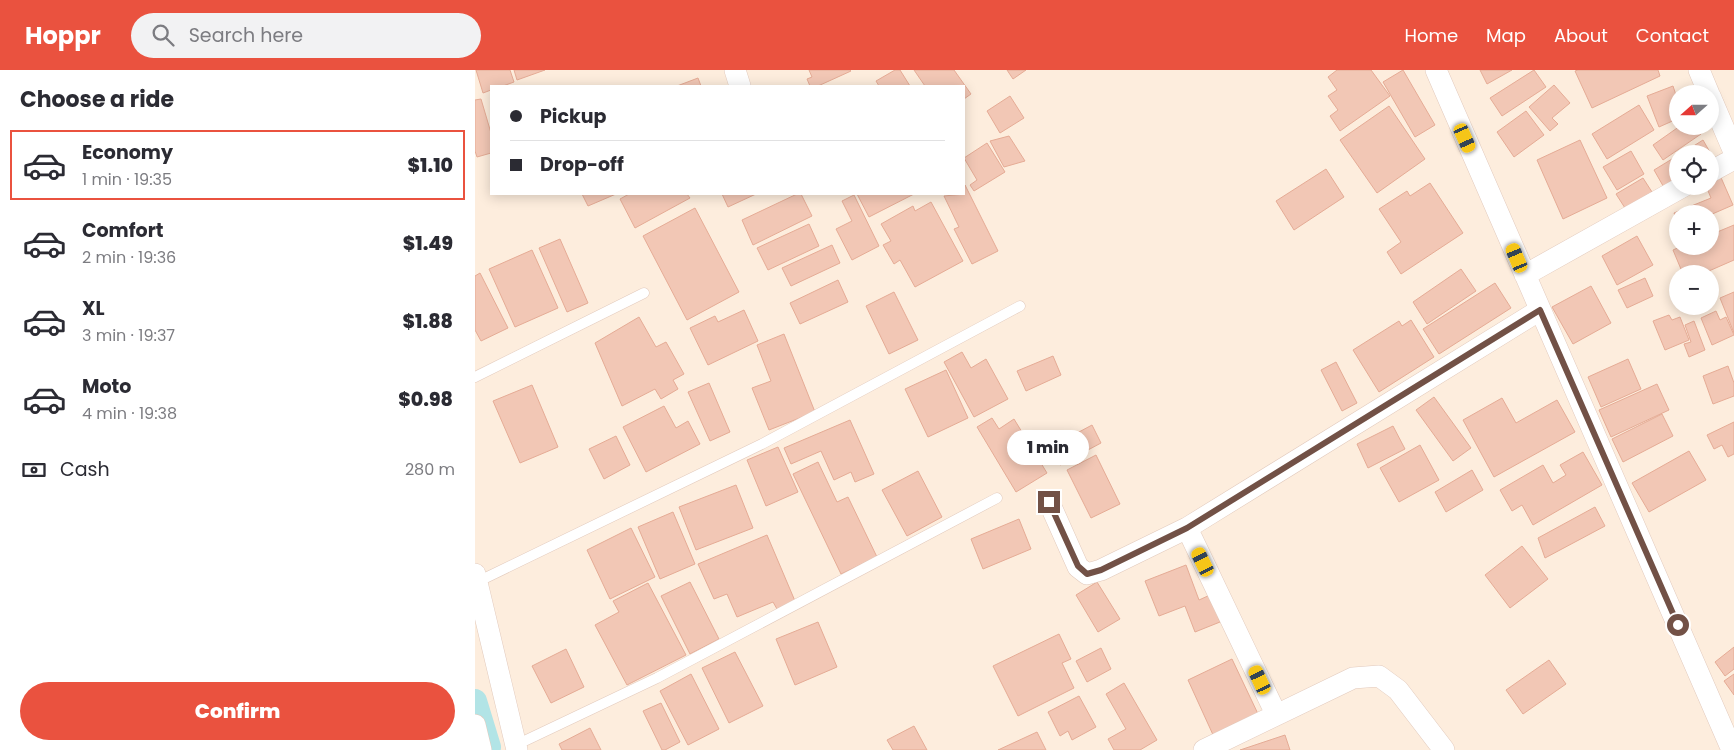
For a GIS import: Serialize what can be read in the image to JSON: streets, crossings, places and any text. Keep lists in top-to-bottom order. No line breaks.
{"north":"left","page":{"header":"Hoppr","search":"Search here","nav":["Home","Map","About","Contact"],"heading":"Choose a ride","map_buttons":["+","−"],"banner":["Pickup","Drop-off"],"list":[{"name":"Economy","note":"1 min · 19:35","value":"$1.10"},{"name":"Comfort","note":"2 min · 19:36","value":"$1.49"},{"name":"XL","note":"3 min · 19:37","value":"$1.88"},{"name":"Moto","note":"4 min · 19:38","value":"$0.98"}],"bubble":"1 min","pay":["Cash","280 m"],"buttons":"Confirm"}}
